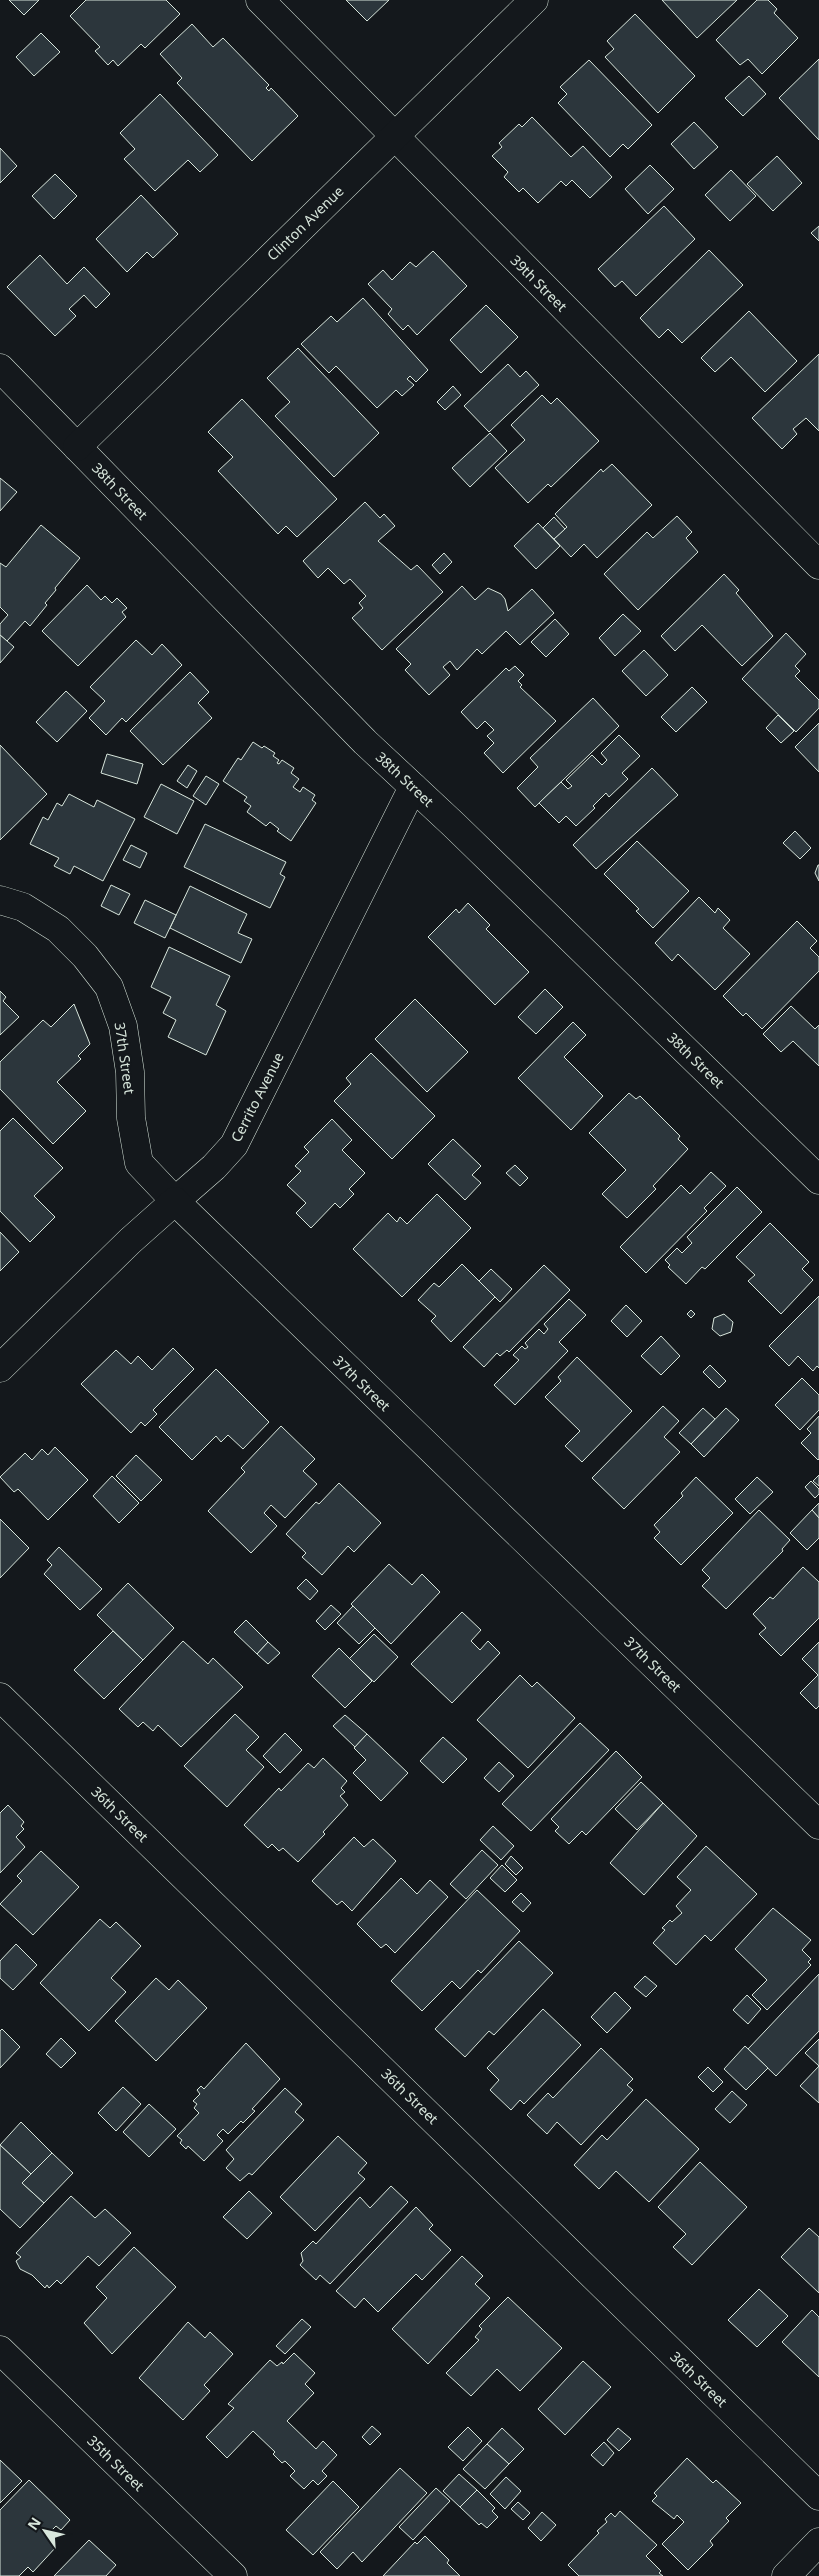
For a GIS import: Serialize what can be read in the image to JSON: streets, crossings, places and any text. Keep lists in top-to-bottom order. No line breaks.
{"streets":{"street":["Clinton Avenue","39th Street","38th Street","37th Street","Cerrito Avenue","36th Street","35th Street"]},"crossings":[["Clinton Avenue","39th Street"],["Clinton Avenue","38th Street"],["38th Street","Cerrito Avenue"],["37th Street","Cerrito Avenue"]],"north":"top left"}
